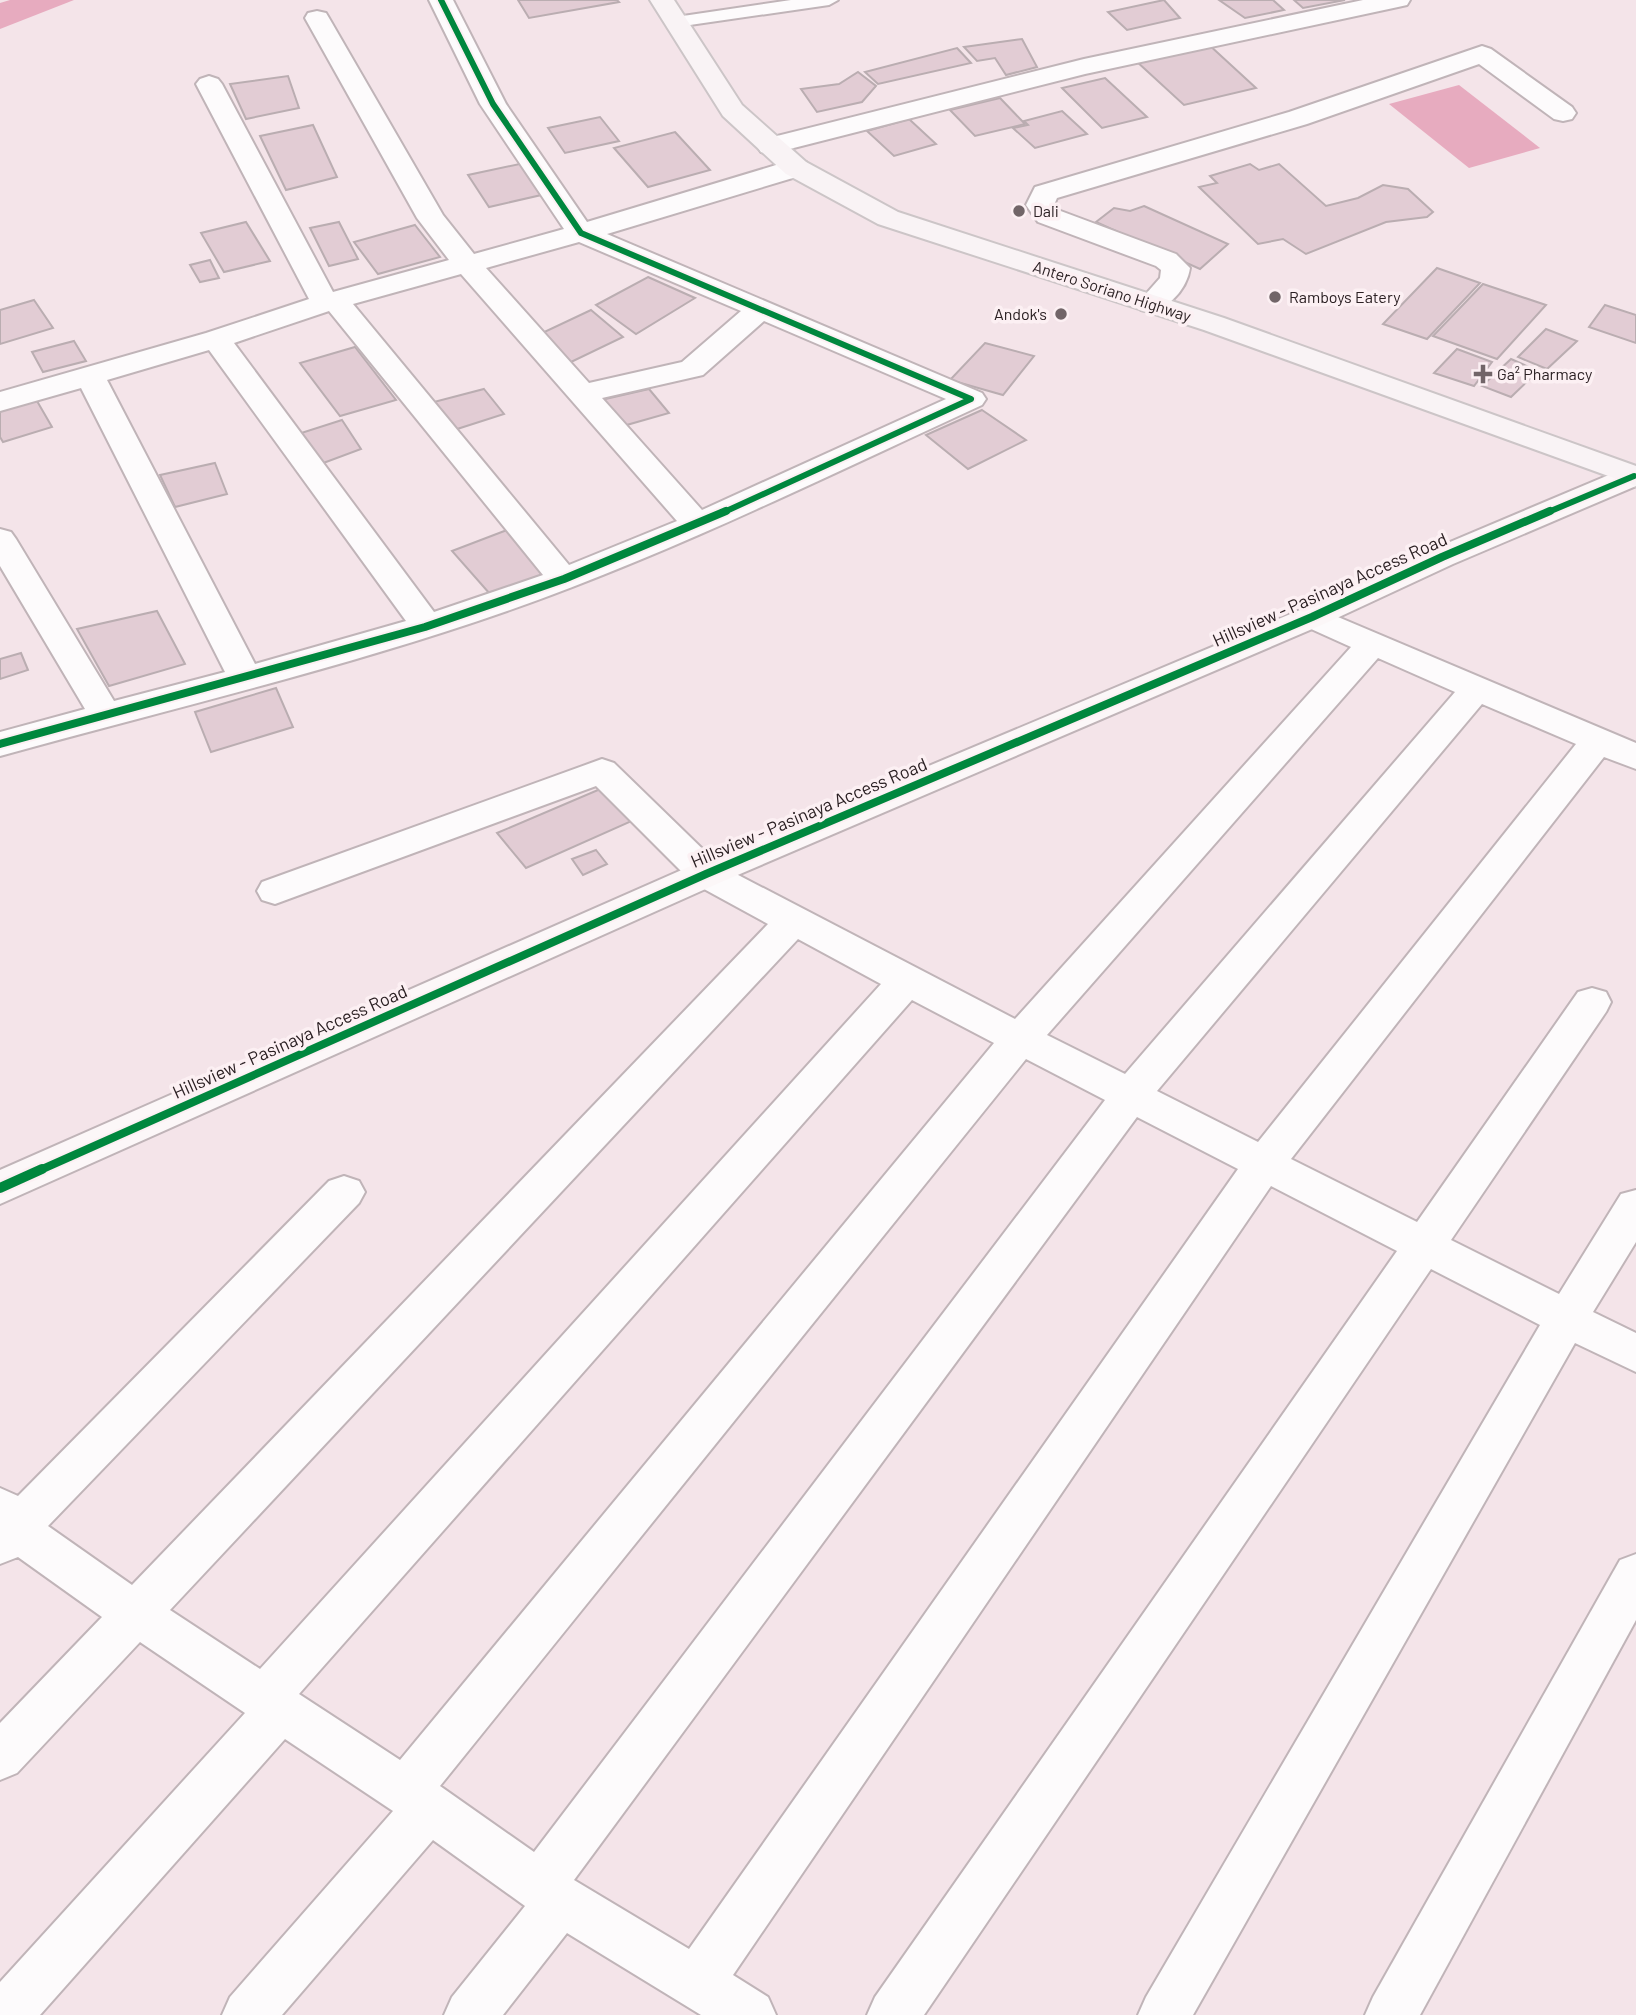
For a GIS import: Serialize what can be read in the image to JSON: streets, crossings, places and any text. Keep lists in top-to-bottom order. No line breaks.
{"streets":{"main road":["Antero Soriano Highway"],"street":["Hillsview - Pasinaya Access Road"]},"crossings":[["Antero Soriano Highway","Hillsview - Pasinaya Access Road"]],"places":{"other":["Dali","Ramboys Eatery","Andok's"],"health":["Ga² Pharmacy"]}}
